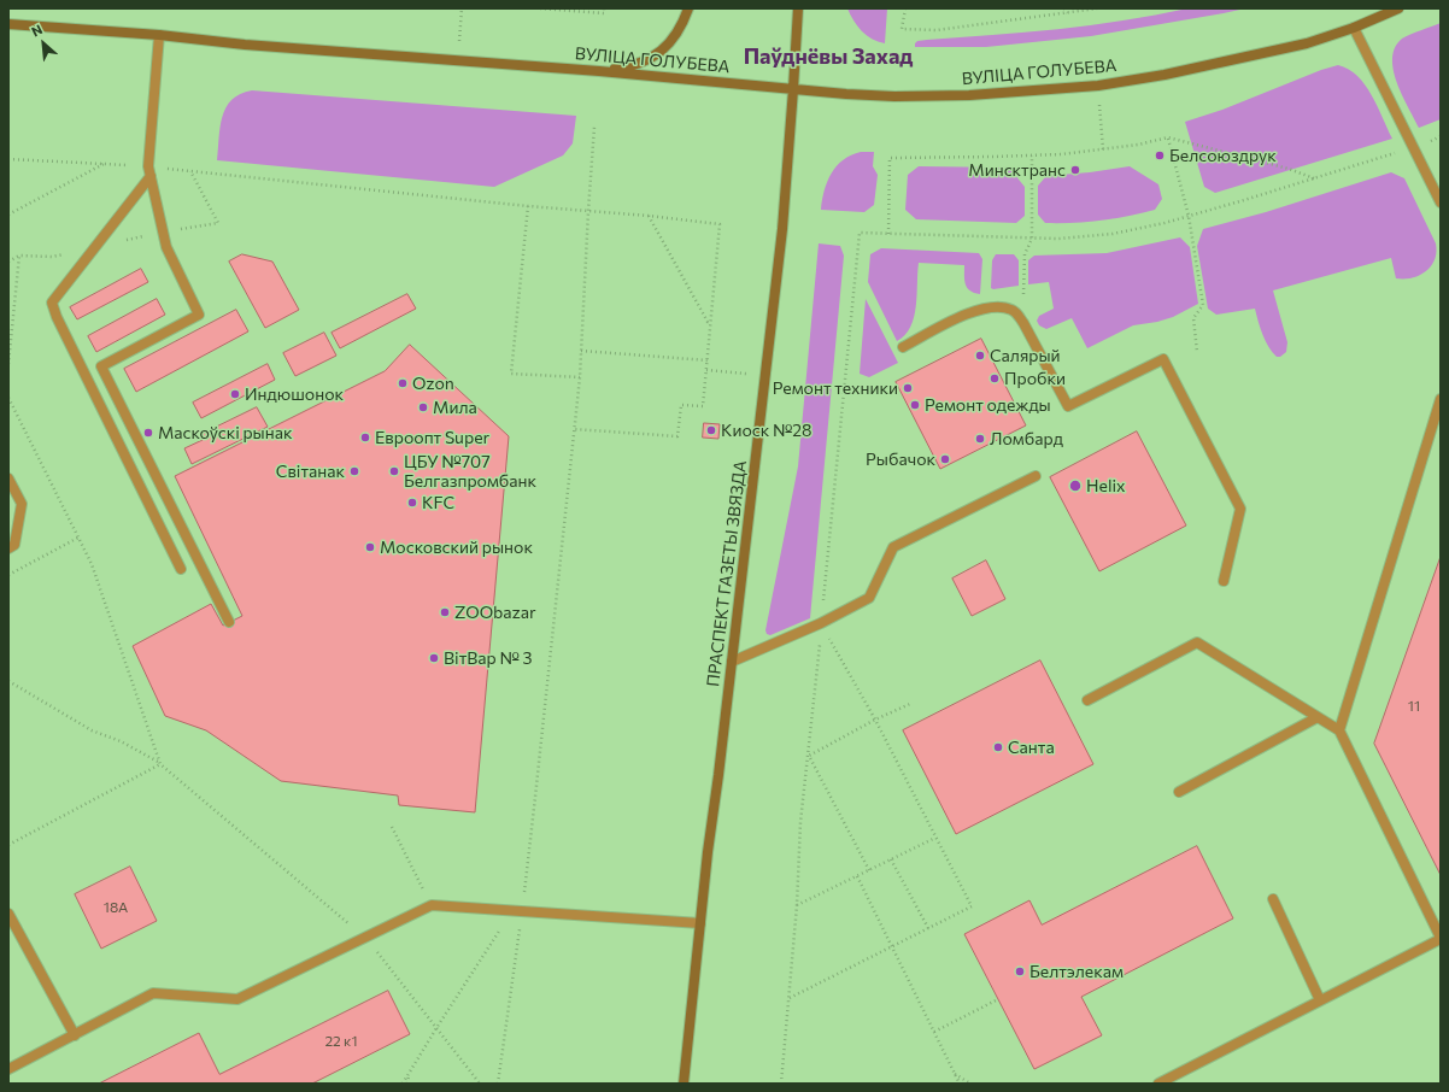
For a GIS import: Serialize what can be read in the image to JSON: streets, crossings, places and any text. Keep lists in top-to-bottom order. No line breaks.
{"streets":{"main road":["ВУЛІЦА ГОЛУБЕВА","ПРАСПЕКТ ГАЗЕТЫ ЗВЯЗДА"]},"crossings":[["ВУЛІЦА ГОЛУБЕВА","ПРАСПЕКТ ГАЗЕТЫ ЗВЯЗДА"]],"districts":["Паўднёвы Захад"],"places":["Белсоюздрук","Минсктранс","Салярый","Пробки","Ozon","Ремонт техники","Индюшонок","Ремонт одежды","Мила","Киоск №28","Маскоўскі рынак","Евроопт Super","Ломбард","Рыбачок","Світанак","ЦБУ №707 Белгазпромбанк","Helix","KFC","Московский рынок","ZOObazar","ВітВар № 3","Санта","Белтэлекам"],"house_numbers":["11","18А","22 к1"],"north":"top left"}
